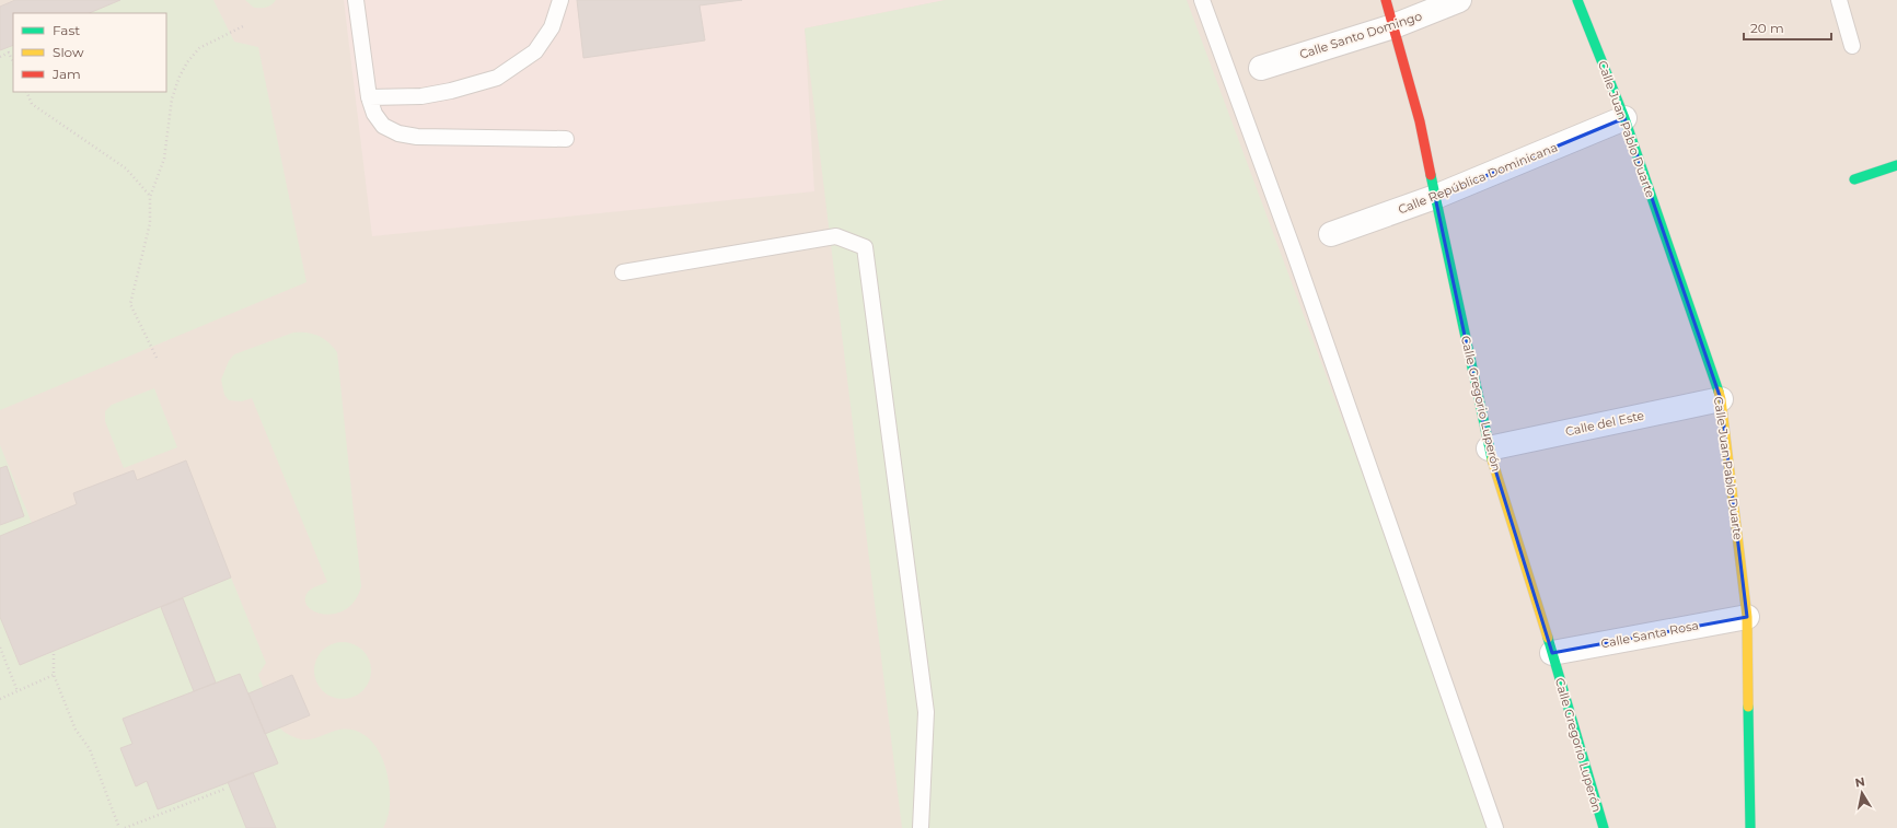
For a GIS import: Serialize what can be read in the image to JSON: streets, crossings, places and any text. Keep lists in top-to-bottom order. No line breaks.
{"streets":{"street":["Calle Santo Domingo","Calle Juan Pablo Duarte","Calle República Dominicana","Calle Gregorio Luperón","Calle del Este","Calle Santa Rosa"]},"crossings":[["Calle Santo Domingo","Calle Gregorio Luperón"],["Calle Juan Pablo Duarte","Calle República Dominicana"],["Calle Juan Pablo Duarte","Calle del Este"],["Calle Juan Pablo Duarte","Calle Santa Rosa"],["Calle República Dominicana","Calle Gregorio Luperón"],["Calle Gregorio Luperón","Calle del Este"],["Calle Gregorio Luperón","Calle Santa Rosa"]],"legend":["Fast","Slow","Jam"],"scale_bar":"20 m","north":"top"}
